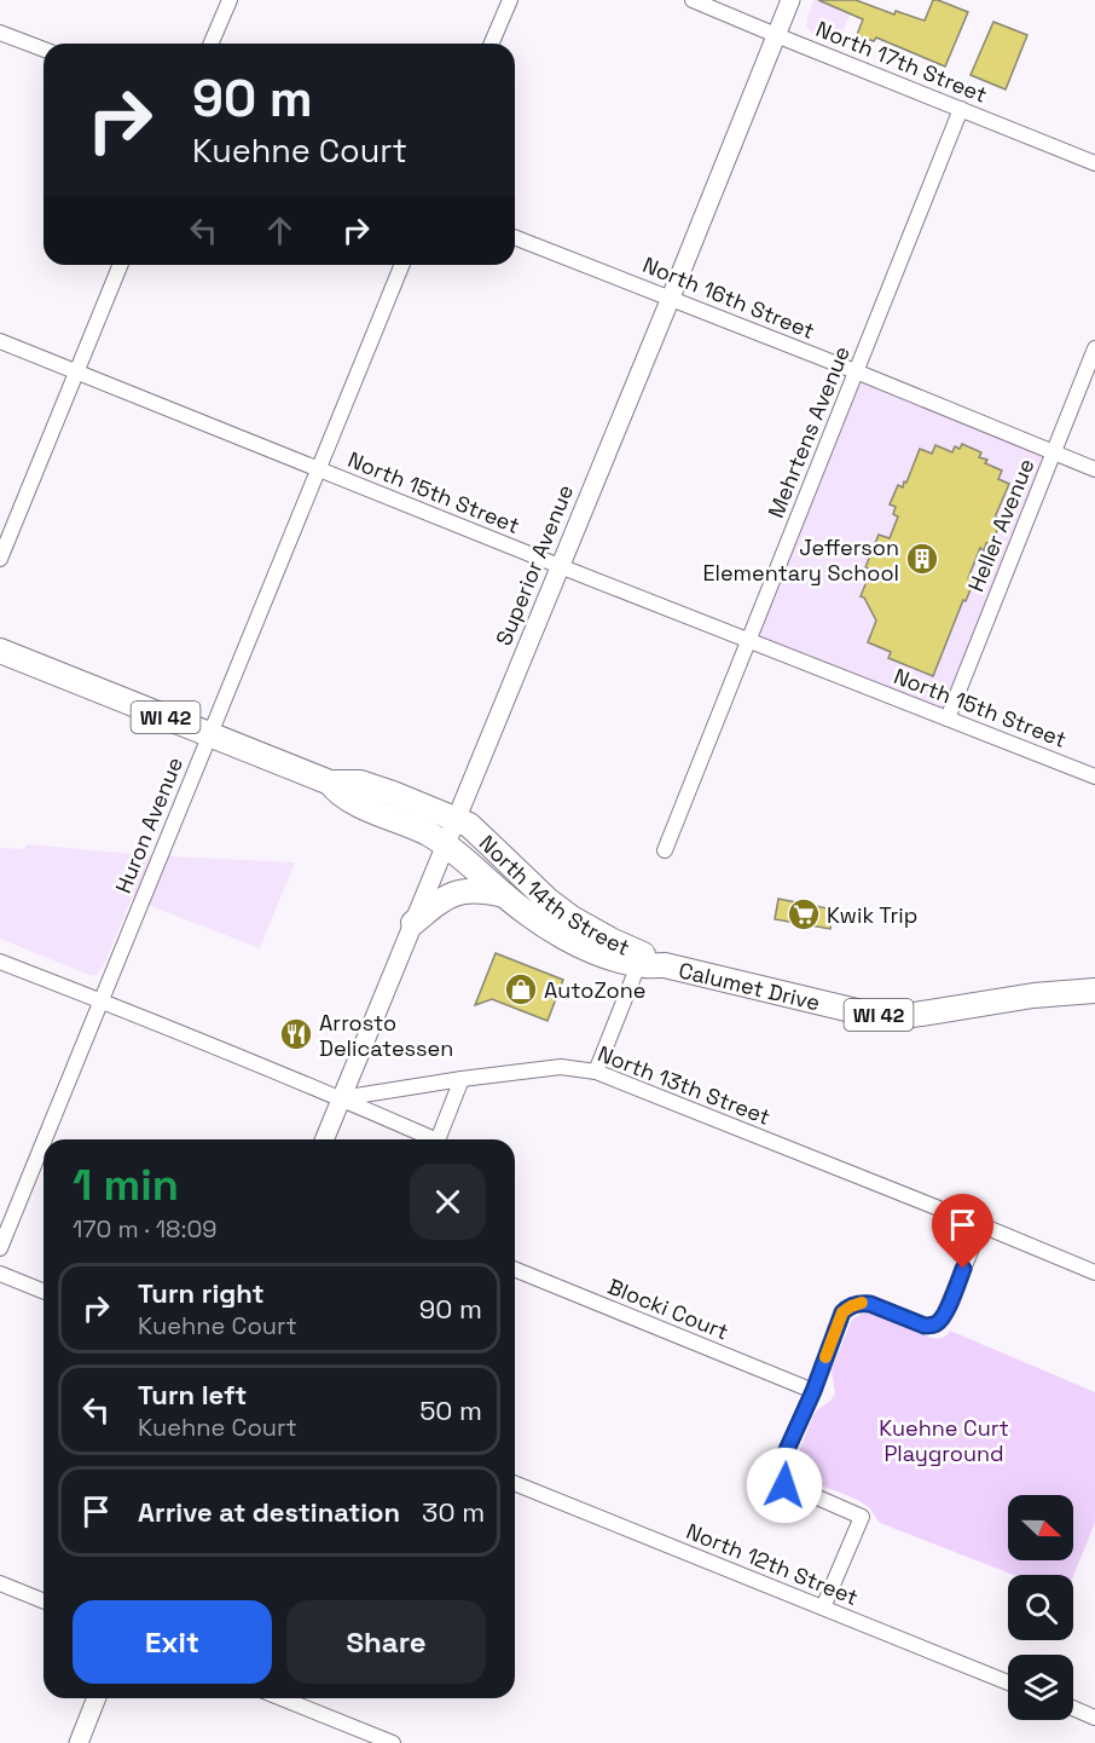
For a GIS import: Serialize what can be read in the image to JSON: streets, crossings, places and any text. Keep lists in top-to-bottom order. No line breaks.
{"streets":{"main road":["WI 42","North 14th Street","Calumet Drive"],"street":["North 17th Street","North 16th Street","Mehrtens Avenue","North 15th Street","Heller Avenue","Superior Avenue","Huron Avenue","North 13th Street","Blocki Court","North 12th Street"]},"crossings":[["North 17th Street","Mehrtens Avenue"],["North 17th Street","Superior Avenue"],["North 16th Street","Mehrtens Avenue"],["North 16th Street","Heller Avenue"],["North 16th Street","Superior Avenue"],["Mehrtens Avenue","North 15th Street"],["North 15th Street","Heller Avenue"],["North 15th Street","Superior Avenue"],["North 15th Street","Huron Avenue"],["Superior Avenue","North 14th Street"],["Superior Avenue","North 13th Street"],["Huron Avenue","North 14th Street"],["North 14th Street","Calumet Drive"]],"parks":["Kuehne Curt Playground"],"places":{"building":["Jefferson Elementary School"],"supermarket":["Kwik Trip"],"shop":["AutoZone"],"restaurant":["Arrosto Delicatessen"]},"north":"right","page":{"turn":["90 m","Kuehne Court"],"heading":["1 min","170 m · 18:09"],"list":[{"name":"Turn right","note":"Kuehne Court","value":"90 m"},{"name":"Turn left","note":"Kuehne Court","value":"50 m"},{"name":"Arrive at destination","value":"30 m"}],"buttons":["Exit","Share"]}}
